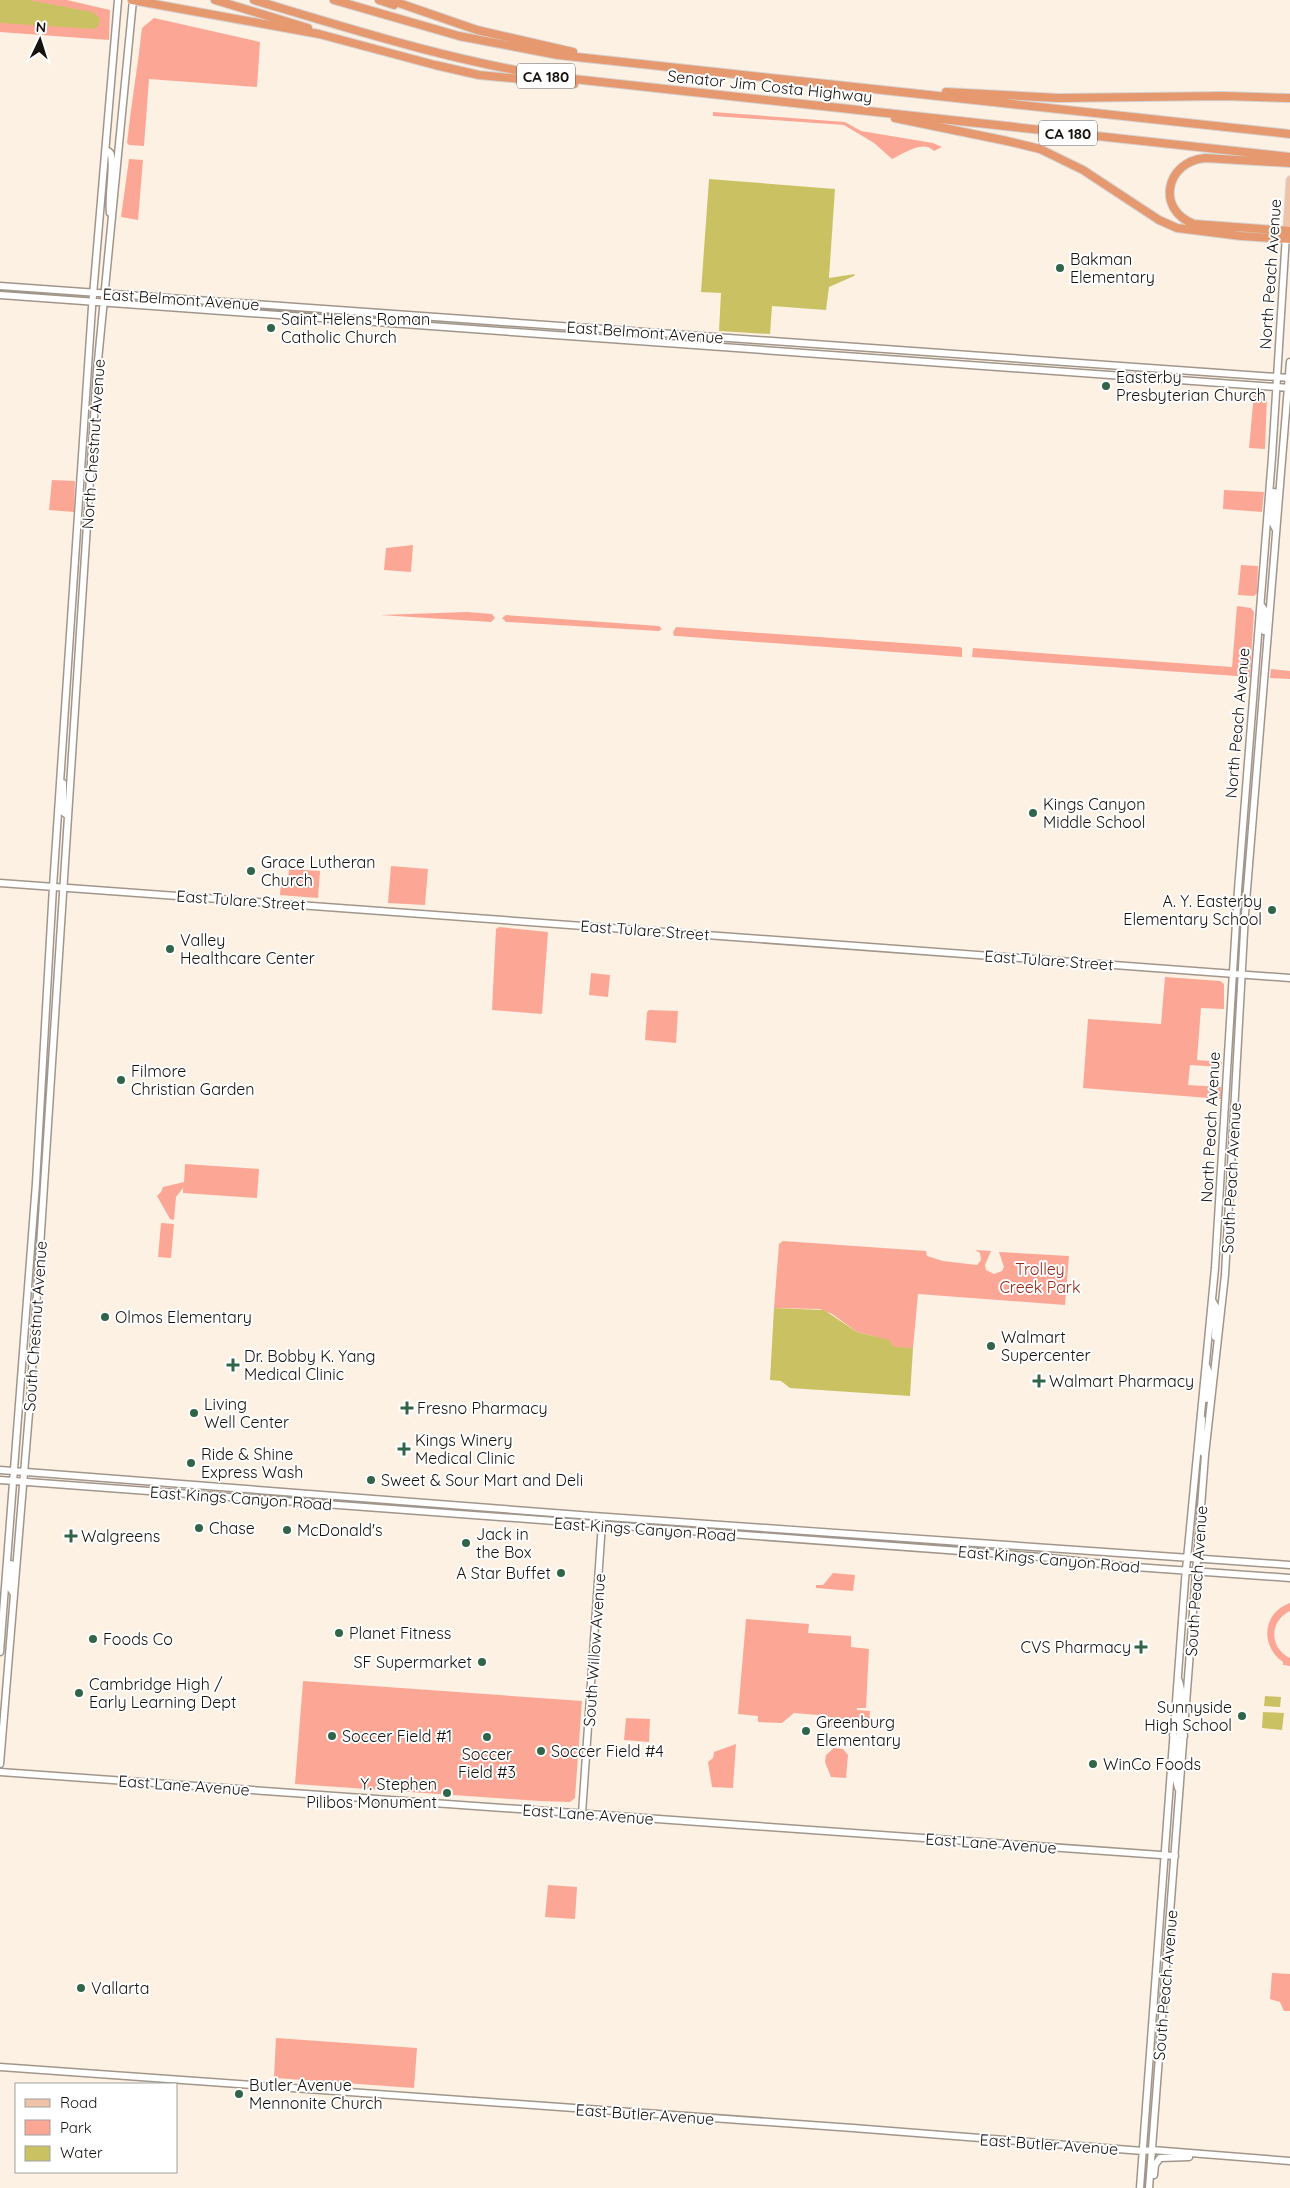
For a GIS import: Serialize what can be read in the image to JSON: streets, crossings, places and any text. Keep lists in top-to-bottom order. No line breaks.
{"streets":{"highway":["CA 180","Senator Jim Costa Highway"],"main road":["North Peach Avenue","East Belmont Avenue","North Chestnut Avenue","East Tulare Street","South Peach Avenue","South Chestnut Avenue","East Kings Canyon Road","South Willow Avenue","East Lane Avenue","East Butler Avenue"]},"crossings":[["North Peach Avenue","East Belmont Avenue"],["North Peach Avenue","East Tulare Street"],["North Peach Avenue","South Peach Avenue"],["East Belmont Avenue","North Chestnut Avenue"],["North Chestnut Avenue","East Tulare Street"],["North Chestnut Avenue","South Chestnut Avenue"],["East Tulare Street","South Peach Avenue"],["East Tulare Street","South Chestnut Avenue"],["South Peach Avenue","East Kings Canyon Road"],["South Peach Avenue","East Lane Avenue"],["South Peach Avenue","East Butler Avenue"],["South Chestnut Avenue","East Kings Canyon Road"],["East Kings Canyon Road","South Willow Avenue"],["South Willow Avenue","East Lane Avenue"]],"parks":["Trolley Creek Park"],"places":{"other":["Bakman Elementary","Saint Helens Roman Catholic Church","Easterby Presbyterian Church","Kings Canyon Middle School","Grace Lutheran Church","A. Y. Easterby Elementary School","Valley Healthcare Center","Filmore Christian Garden","Olmos Elementary","Walmart Supercenter","Living Well Center","Ride & Shine Express Wash","Sweet & Sour Mart and Deli","Chase","McDonald's","Jack in the Box","A Star Buffet","Planet Fitness","Foods Co","SF Supermarket","Cambridge High / Early Learning Dept","Sunnyside High School","Greenburg Elementary","Soccer Field #1","Soccer Field #3","Soccer Field #4","WinCo Foods","Y. Stephen Pilibos Monument","Vallarta","Butler Avenue Mennonite Church"],"health":["Dr. Bobby K. Yang Medical Clinic","Walmart Pharmacy","Fresno Pharmacy","Kings Winery Medical Clinic","Walgreens","CVS Pharmacy"]},"legend":["Road","Park","Water"],"north":"top"}
